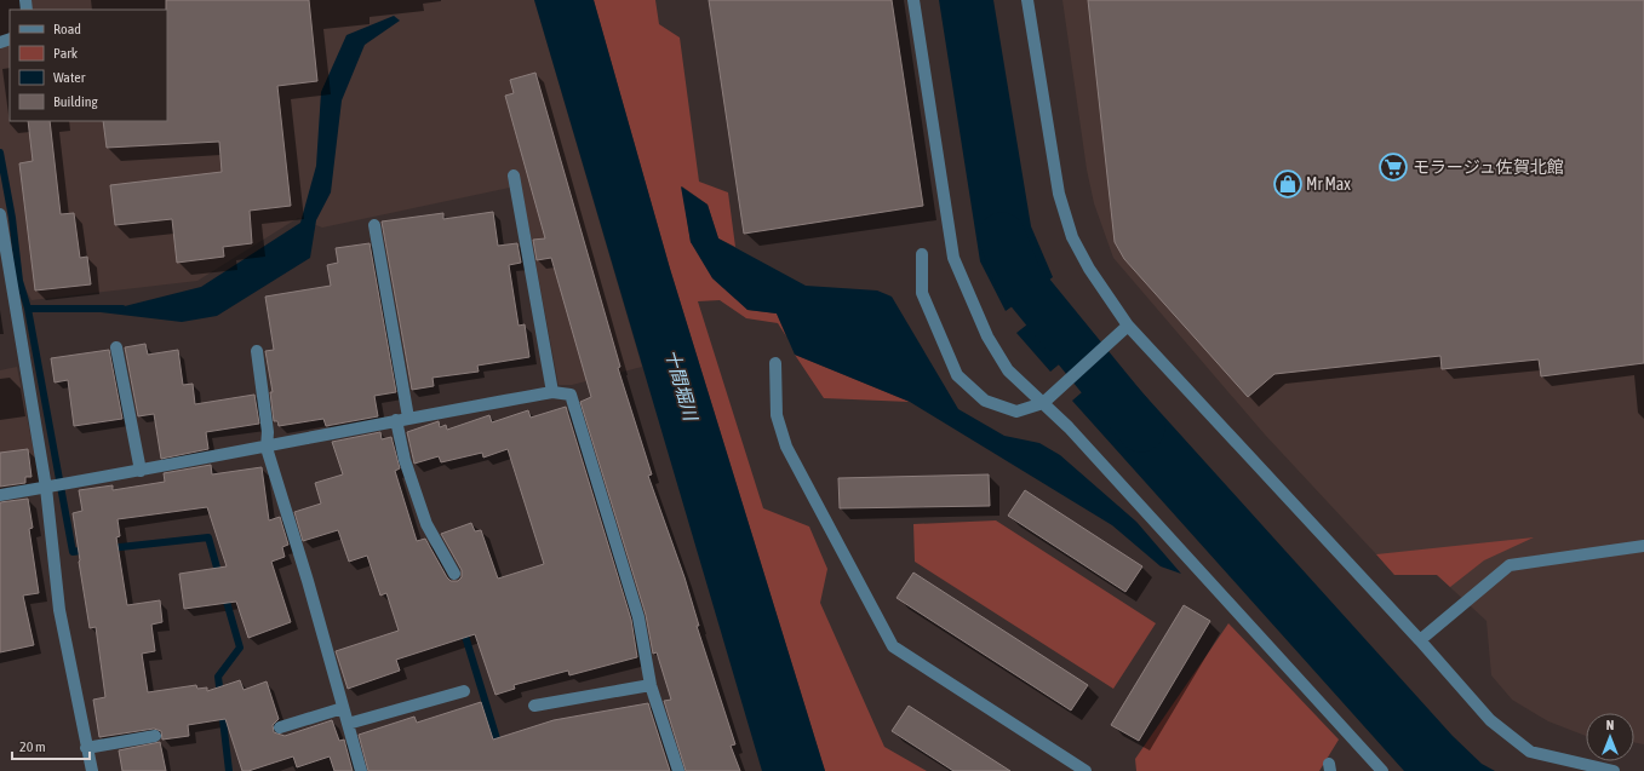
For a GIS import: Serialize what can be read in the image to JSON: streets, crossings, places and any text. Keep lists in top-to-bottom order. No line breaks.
{"water":["十間堀川"],"places":{"supermarket":["モラージュ佐賀北館"],"shop":["Mr Max"]},"legend":["Road","Park","Water","Building"],"scale_bar":"20 m","north":"top"}
